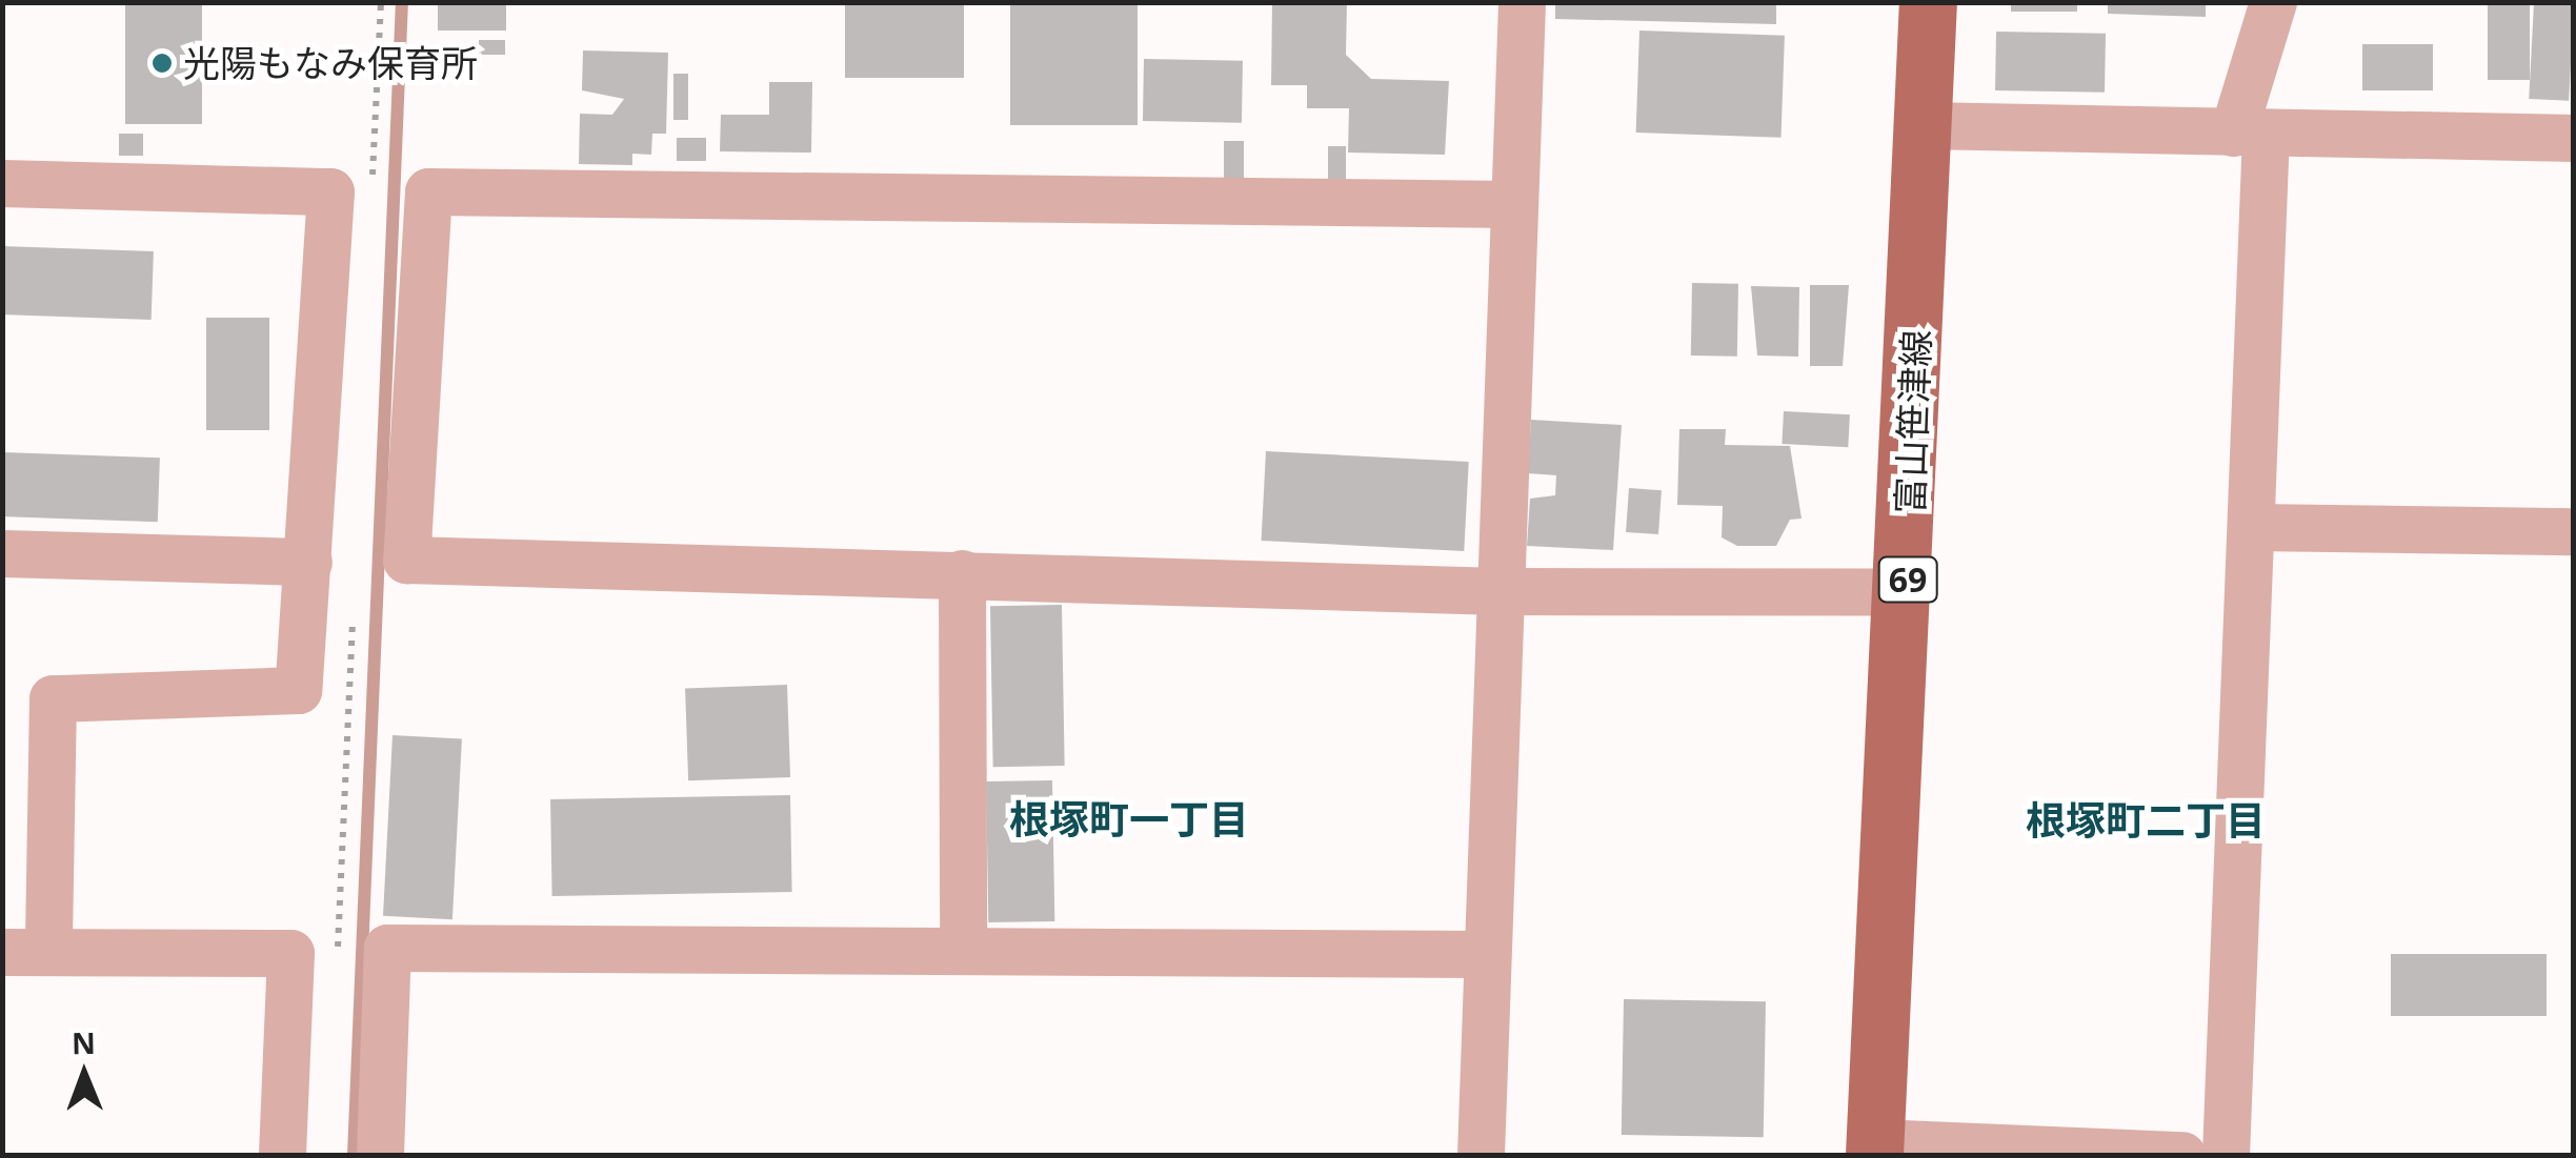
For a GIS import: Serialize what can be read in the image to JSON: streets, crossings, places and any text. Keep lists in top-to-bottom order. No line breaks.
{"streets":{"main road":["富山笹津線","69"]},"districts":["根塚町一丁目","根塚町二丁目"],"places":["光陽もなみ保育所"],"north":"top"}
